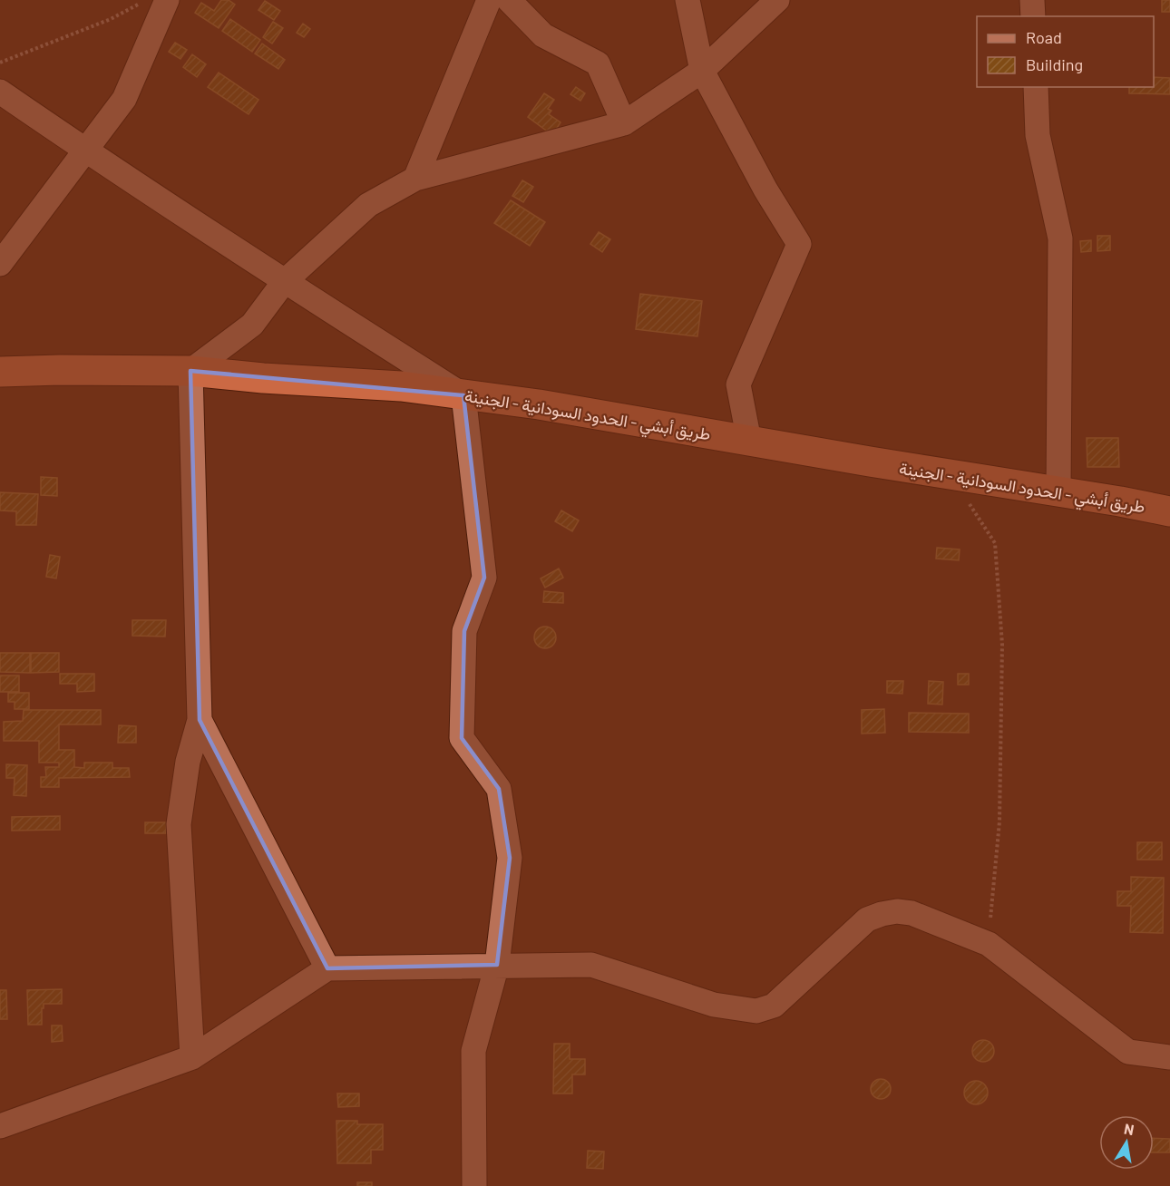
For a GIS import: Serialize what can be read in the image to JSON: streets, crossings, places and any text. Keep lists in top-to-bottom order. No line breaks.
{"streets":{"highway":["طريق أبشي - الحدود السودانية - الجنينة"]},"legend":["Road","Building"],"north":"top"}
